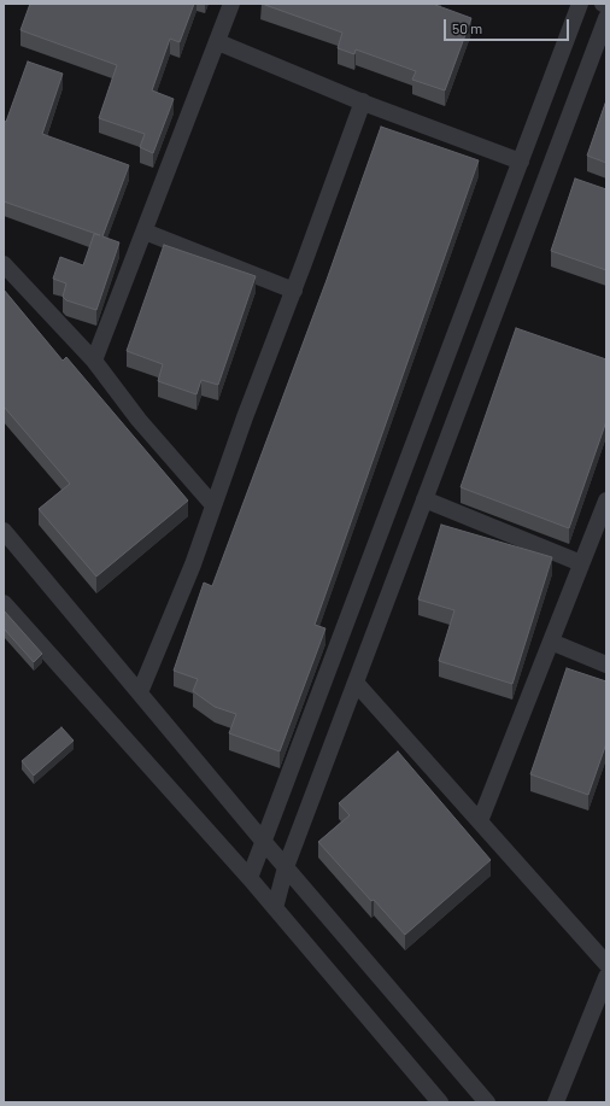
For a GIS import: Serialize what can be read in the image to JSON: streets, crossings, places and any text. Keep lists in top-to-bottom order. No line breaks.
{"scale_bar":"50 m"}
